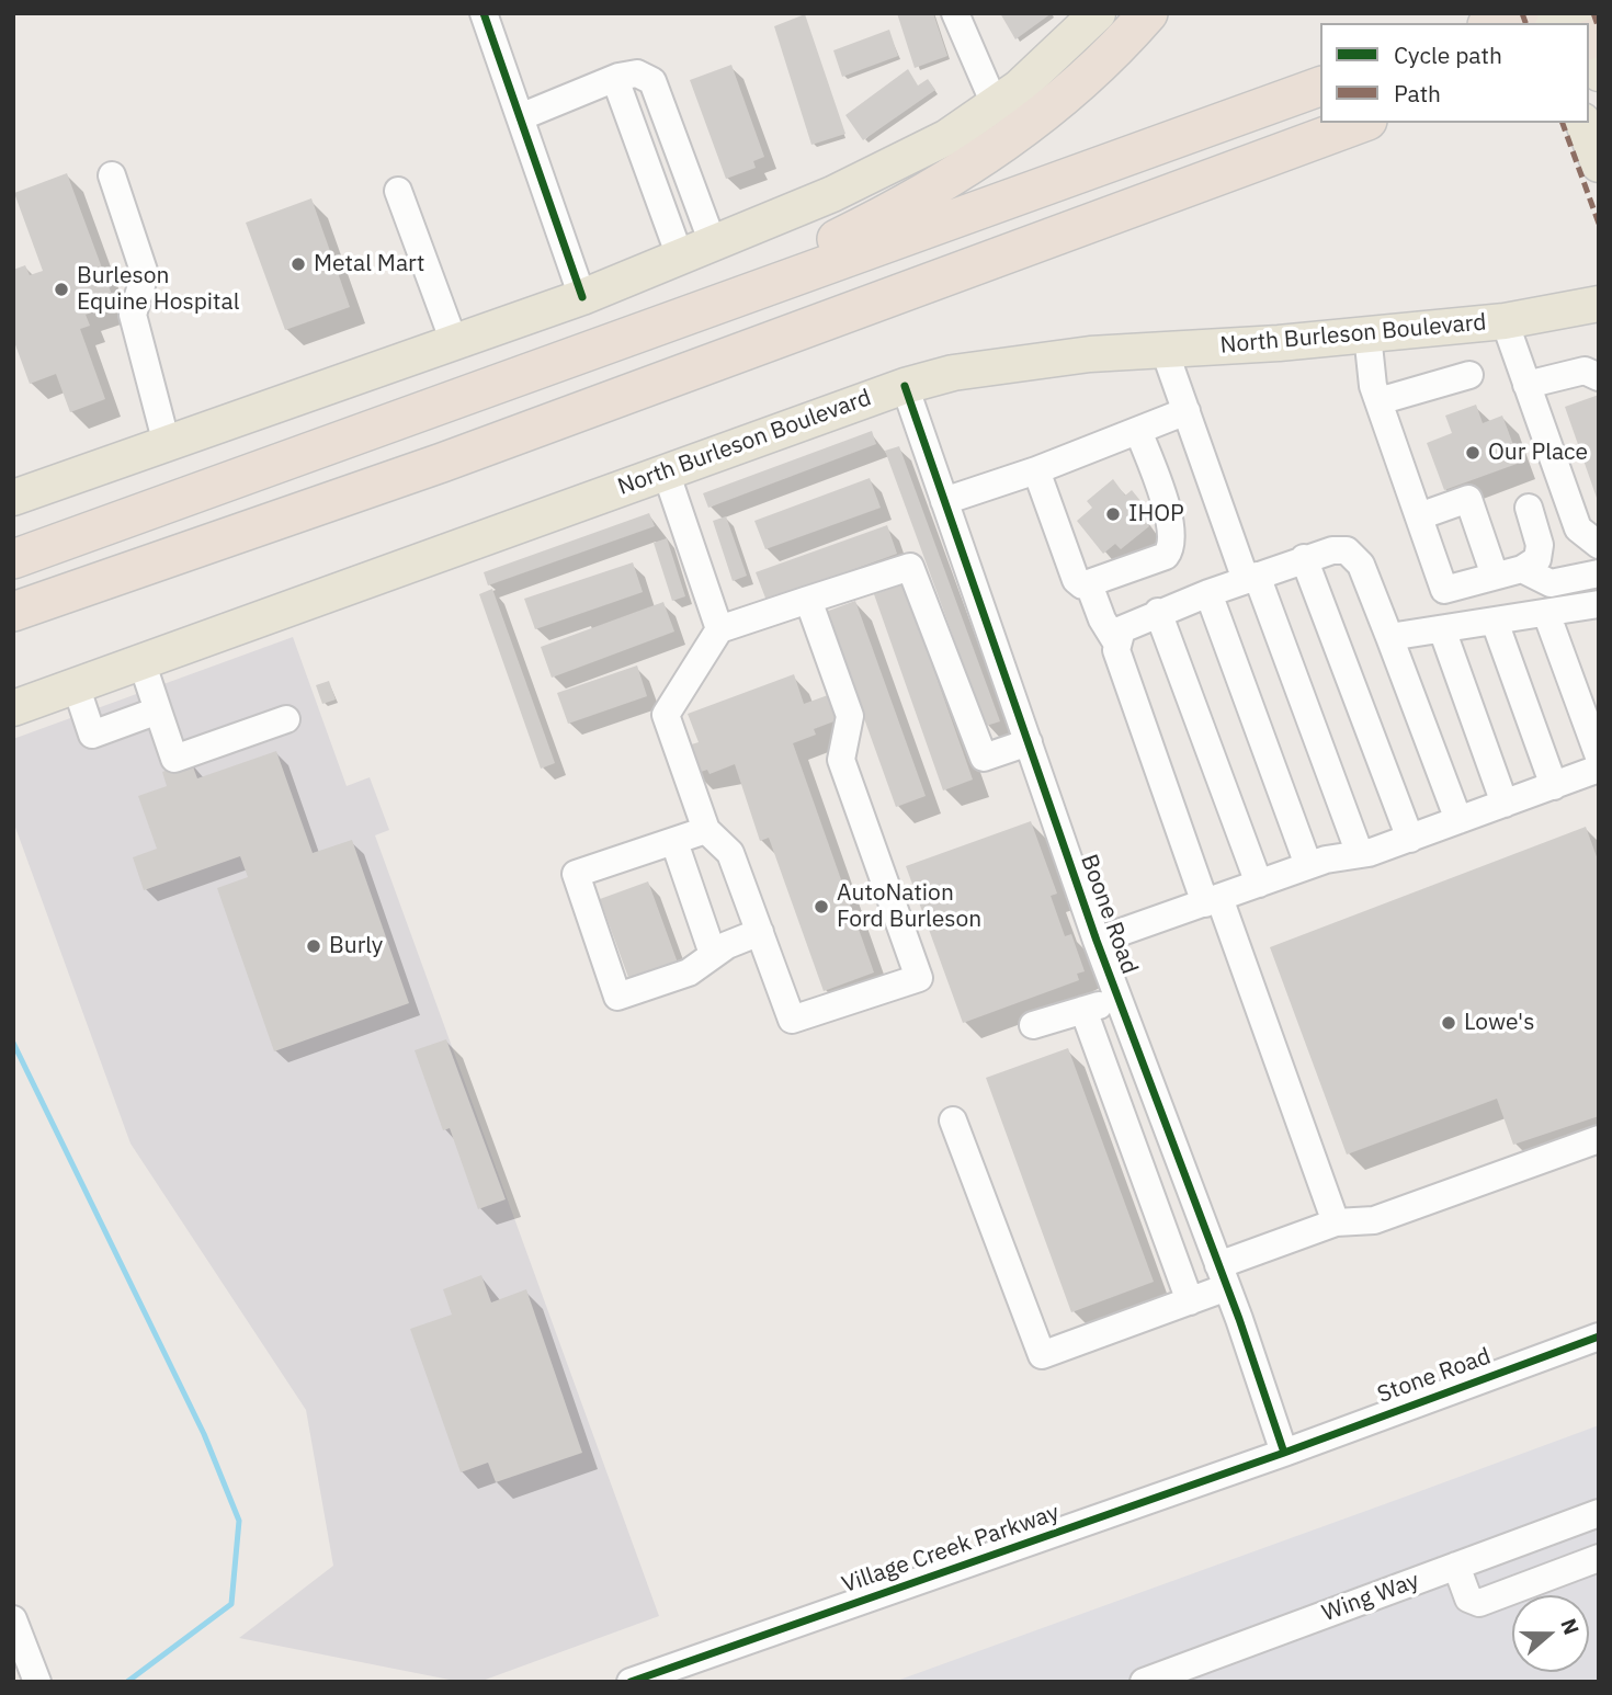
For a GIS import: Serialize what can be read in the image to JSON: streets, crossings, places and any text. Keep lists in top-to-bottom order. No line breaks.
{"streets":{"main road":["North Burleson Boulevard"],"street":["Boone Road","Stone Road","Village Creek Parkway","Wing Way"]},"crossings":[["North Burleson Boulevard","Boone Road"],["Boone Road","Stone Road"],["Boone Road","Village Creek Parkway"],["Stone Road","Village Creek Parkway"]],"places":["Metal Mart","Burleson Equine Hospital","Our Place","IHOP","AutoNation Ford Burleson","Burly","Lowe's"],"legend":["Cycle path","Path"],"north":"right"}
